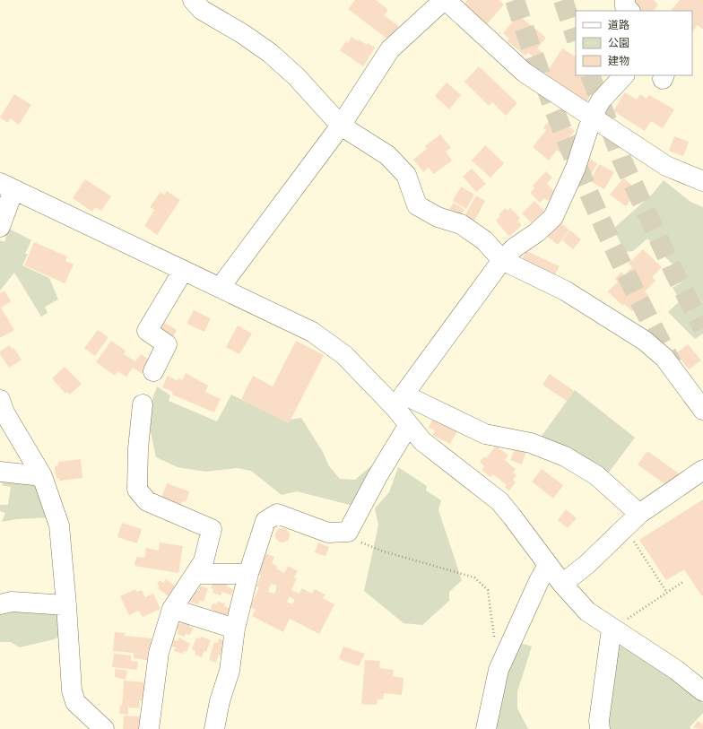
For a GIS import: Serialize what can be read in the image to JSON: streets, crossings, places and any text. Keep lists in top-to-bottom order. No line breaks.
{"legend":["道路","公園","建物"]}
